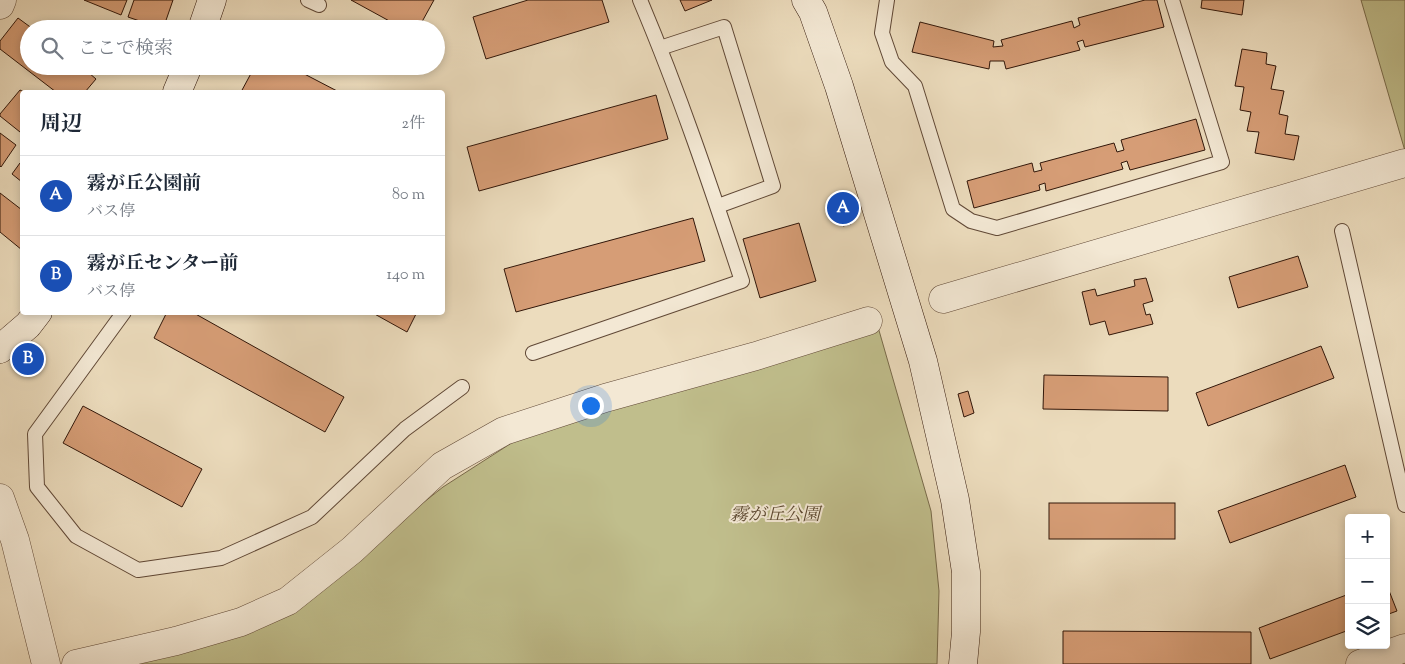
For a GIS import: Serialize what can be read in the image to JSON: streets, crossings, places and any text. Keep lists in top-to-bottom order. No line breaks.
{"parks":["霧が丘公園"],"page":{"search":"ここで検索","heading":["周辺","2件"],"list":[{"mark":"A","name":"霧が丘公園前","note":"バス停","value":"80 m"},{"mark":"B","name":"霧が丘センター前","note":"バス停","value":"140 m"}],"pins":["A","B"],"map_buttons":["+","−"]}}
